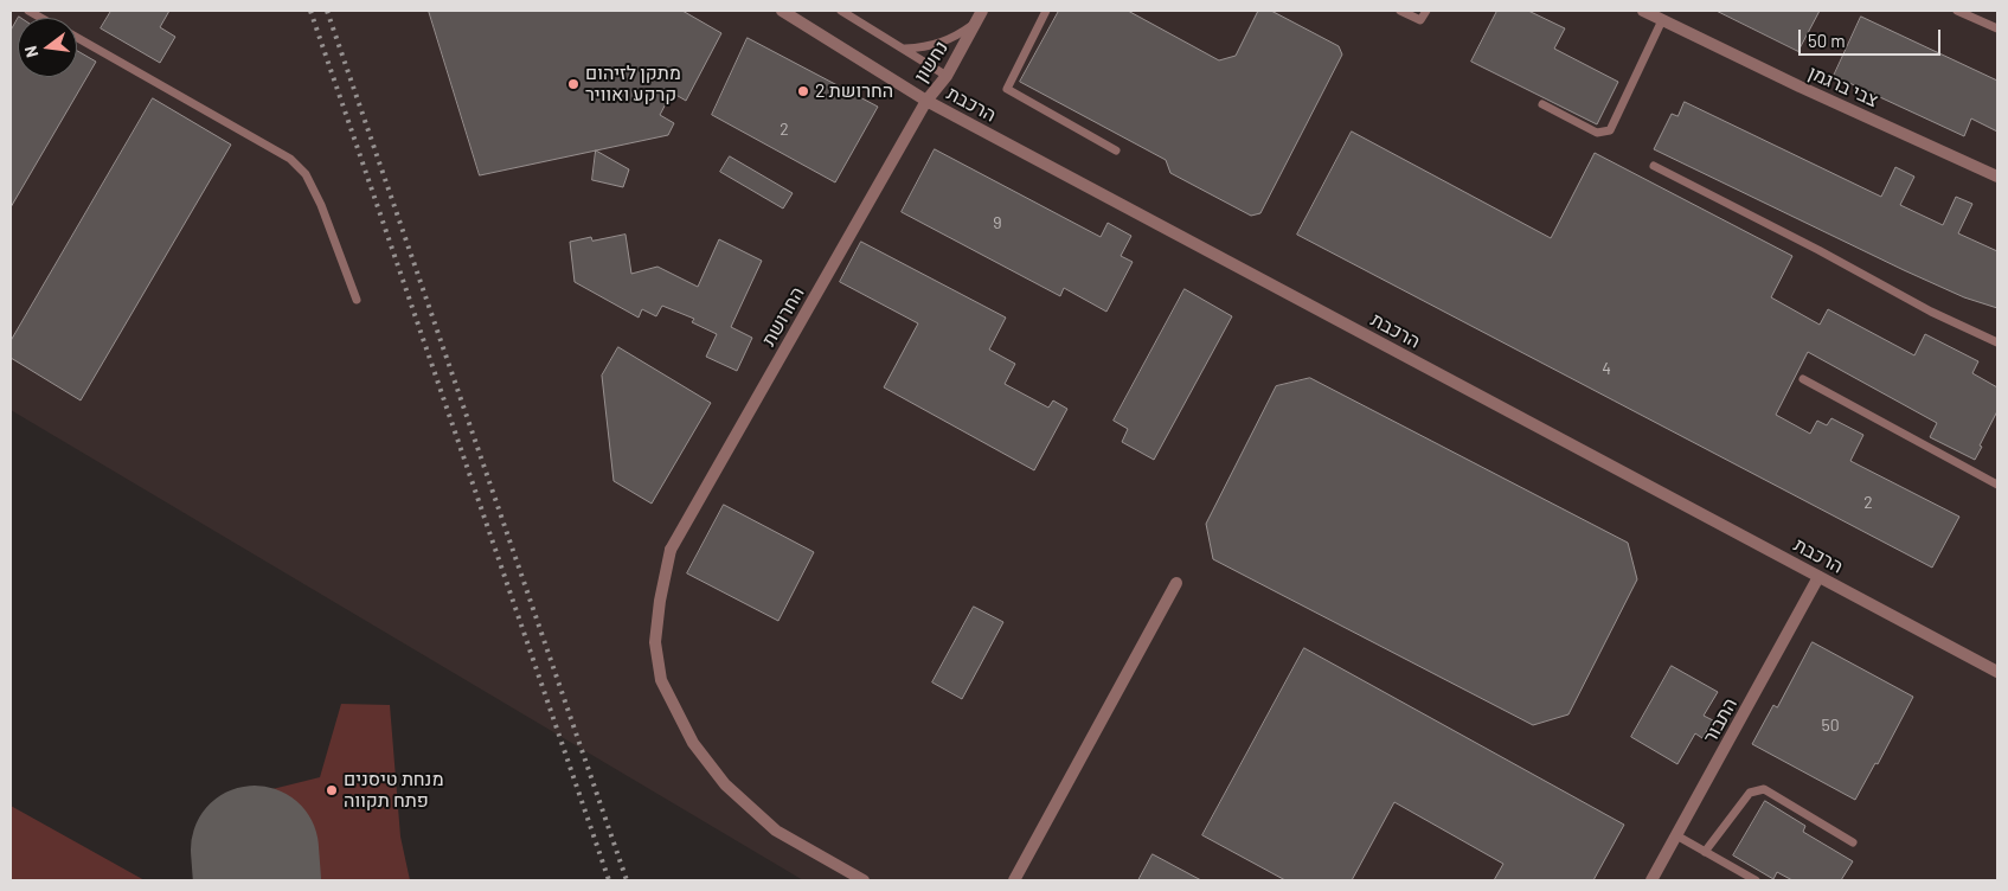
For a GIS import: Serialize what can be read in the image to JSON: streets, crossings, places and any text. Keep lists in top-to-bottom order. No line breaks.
{"streets":{"street":["נחשון","צבי ברגמן","הרכבת","החרושת","התבור"]},"crossings":[["נחשון","הרכבת"],["נחשון","החרושת"],["הרכבת","החרושת"],["הרכבת","התבור"]],"places":["מתקן לזיהום קרקע ואוויר","החרושת 2","מנחת טיסנים פתח תקווה"],"house_numbers":["2","9","4","2","50"],"scale_bar":"50 m","north":"left"}
